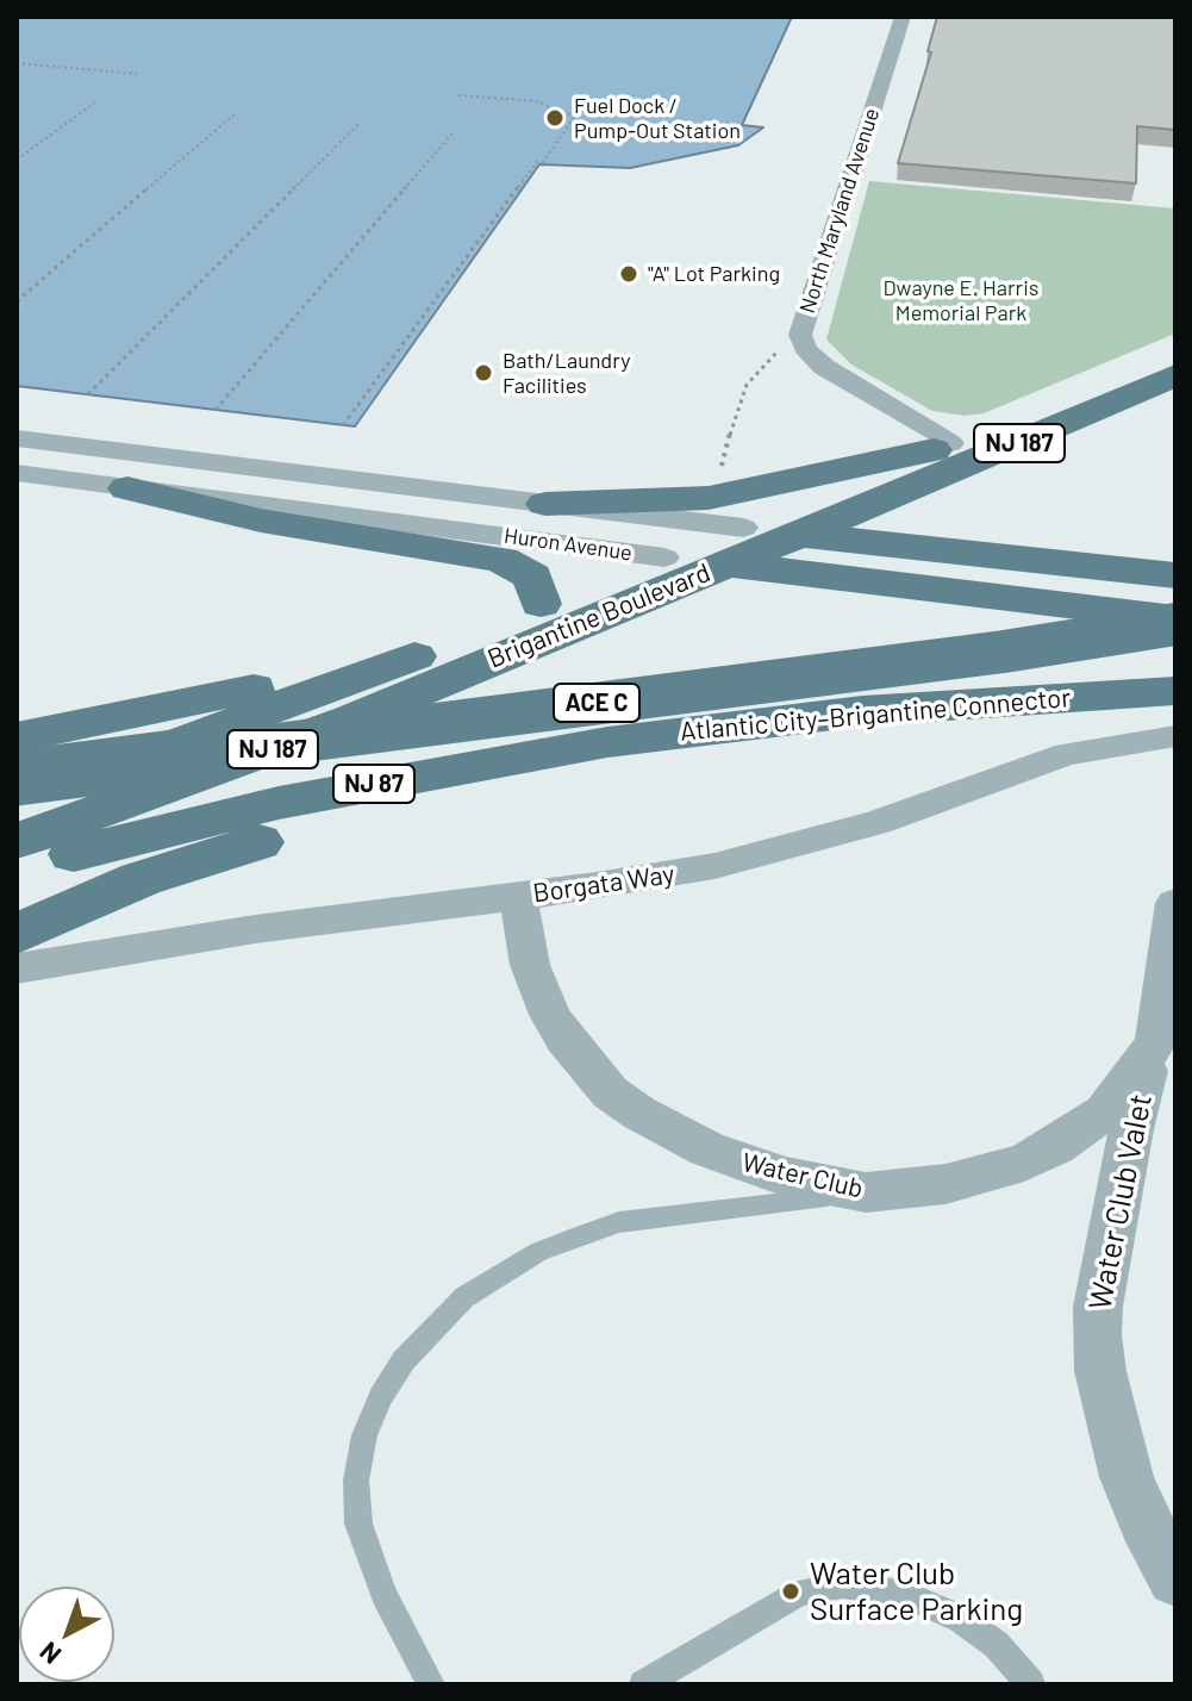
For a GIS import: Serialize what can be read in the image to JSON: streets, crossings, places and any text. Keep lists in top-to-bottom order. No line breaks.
{"streets":{"main road":["NJ 187","Huron Avenue","Brigantine Boulevard","ACE C","Atlantic City–Brigantine Connector","NJ 87"],"street":["North Maryland Avenue","Borgata Way","Water Club","Water Club Valet"]},"crossings":[["North Maryland Avenue","Brigantine Boulevard"],["Huron Avenue","Brigantine Boulevard"],["Huron Avenue","Atlantic City–Brigantine Connector"],["Borgata Way","Water Club"],["Water Club","Water Club Valet"]],"parks":["Dwayne E. Harris Memorial Park"],"places":["Fuel Dock / Pump-Out Station","\"A\" Lot Parking","Bath/Laundry Facilities","Water Club Surface Parking"],"north":"bottom left"}
